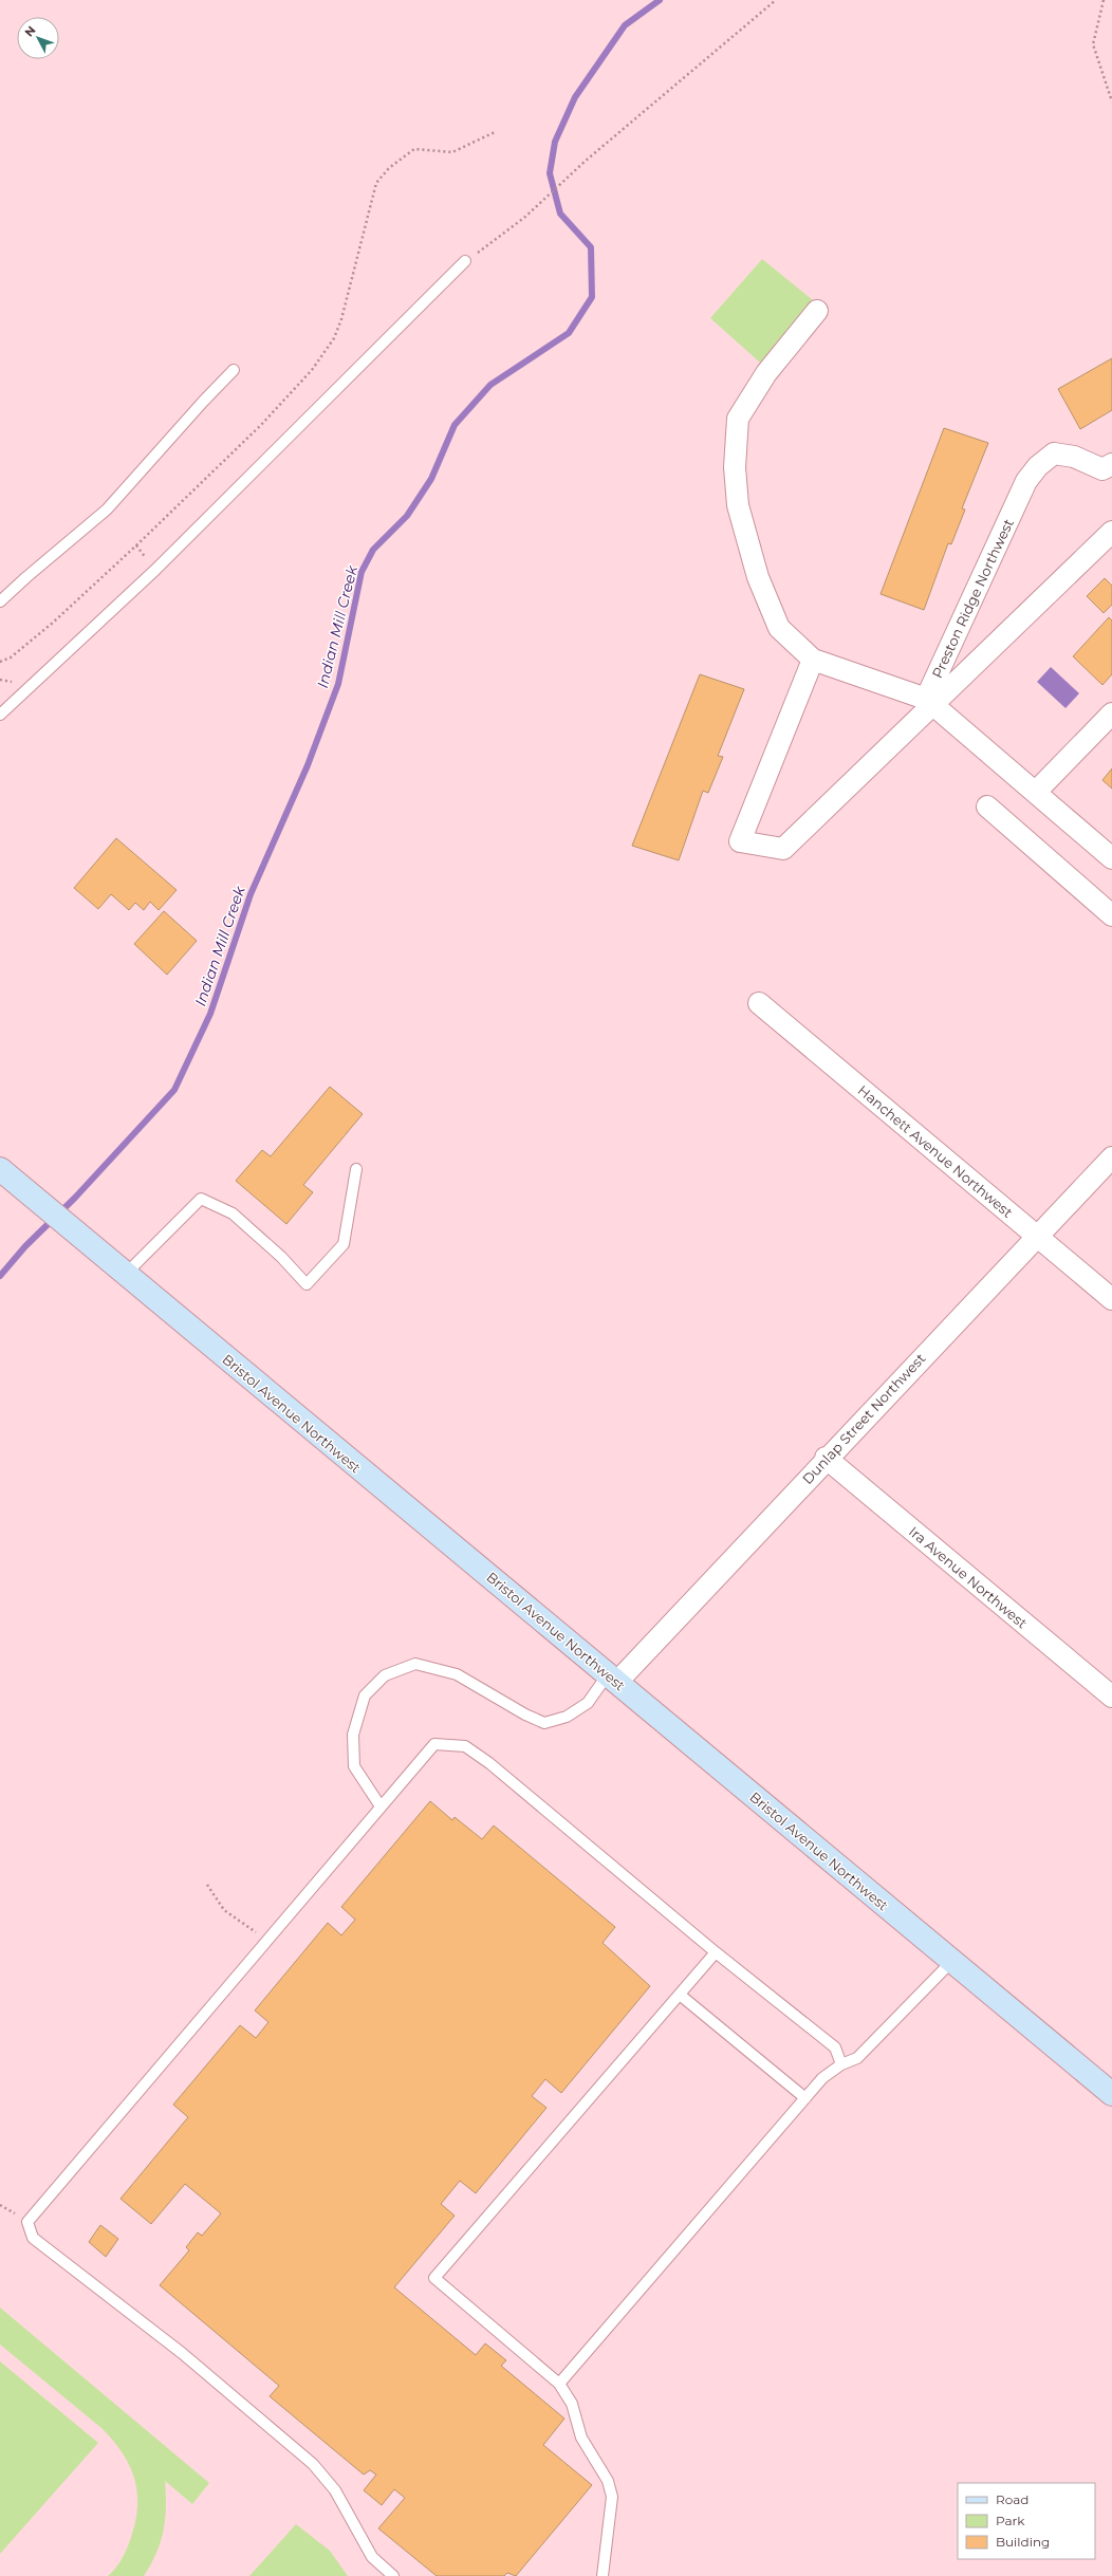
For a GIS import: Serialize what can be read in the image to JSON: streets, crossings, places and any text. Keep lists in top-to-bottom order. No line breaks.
{"streets":{"street":["Preston Ridge Northwest","Hanchett Avenue Northwest","Bristol Avenue Northwest","Dunlap Street Northwest","Ira Avenue Northwest"]},"crossings":[["Hanchett Avenue Northwest","Dunlap Street Northwest"],["Bristol Avenue Northwest","Dunlap Street Northwest"],["Dunlap Street Northwest","Ira Avenue Northwest"]],"water":["Indian Mill Creek"],"legend":["Road","Park","Building"],"north":"top left"}
